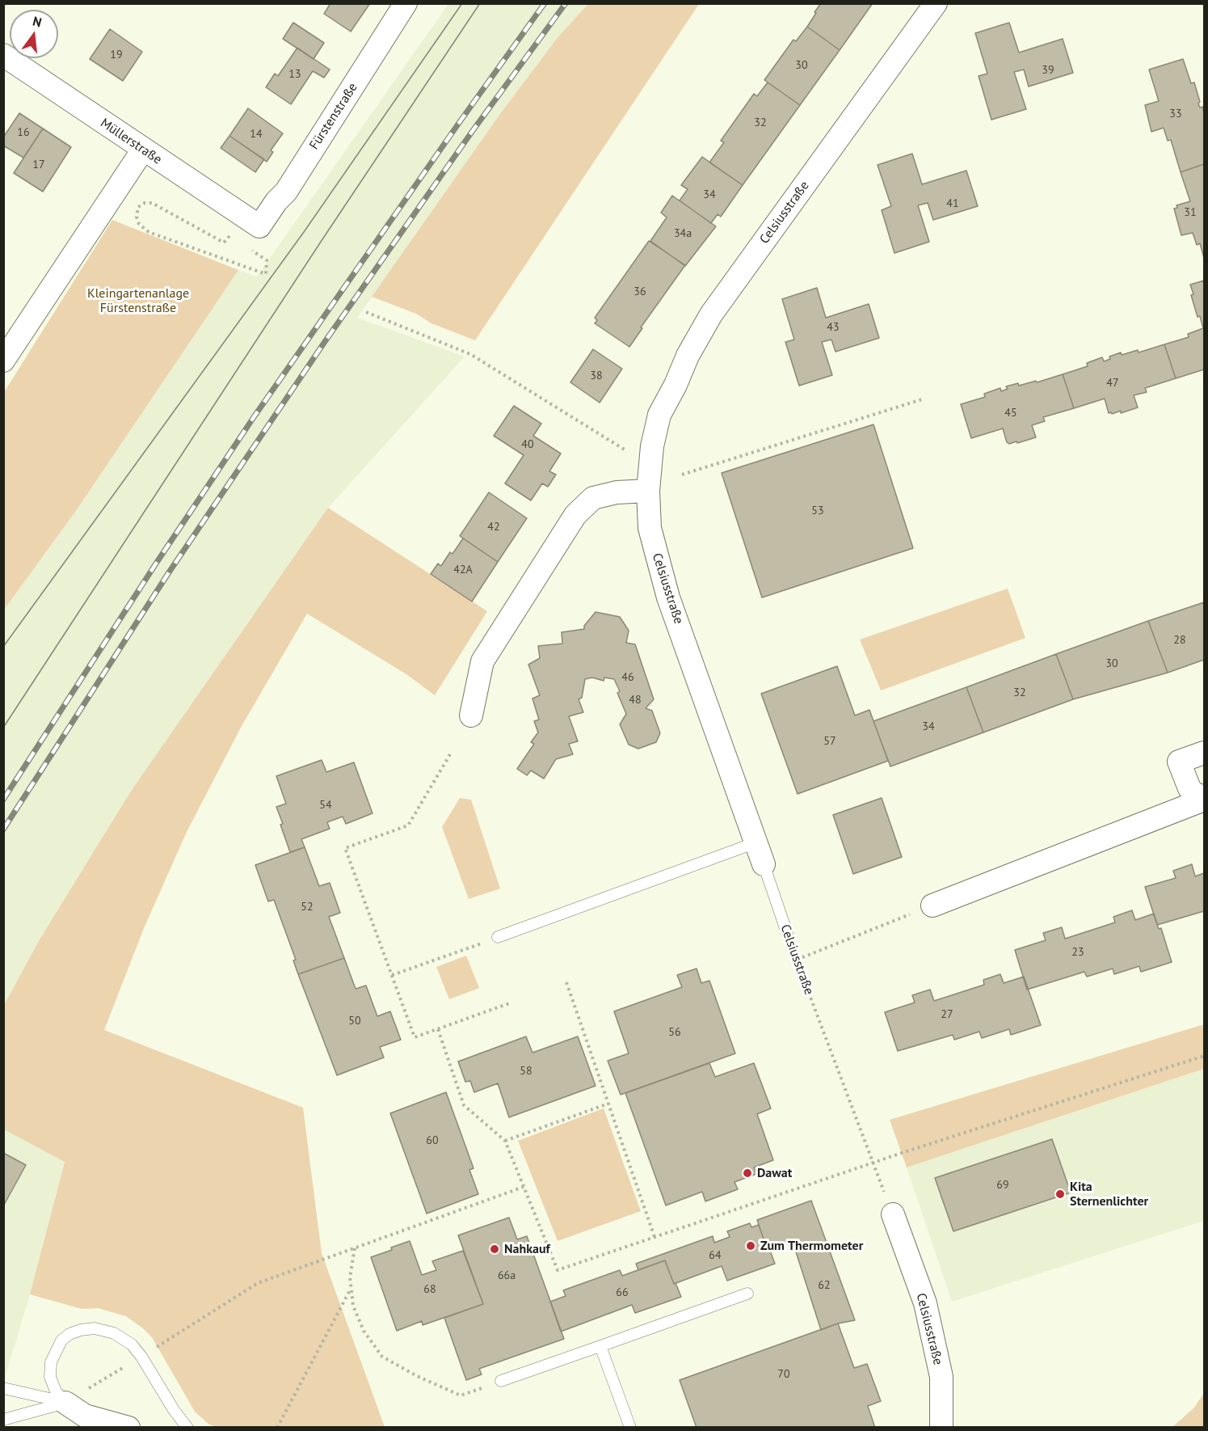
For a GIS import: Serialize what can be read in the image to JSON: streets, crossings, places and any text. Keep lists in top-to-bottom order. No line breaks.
{"streets":{"street":["Fürstenstraße","Müllerstraße","Celsiusstraße"]},"crossings":[["Fürstenstraße","Müllerstraße"]],"parks":["Kleingartenanlage Fürstenstraße"],"places":["Dawat","Kita Sternenlichter","Zum Thermometer","Nahkauf"],"house_numbers":["19","30","39","13","33","32","16","14","17","34","41","31","34a","36","43","38","47","45","40","53","42","42A","28","30","46","32","48","34","57","54","52","23","27","50","56","58","60","69","64","66a","62","68","66","70"],"north":"top"}
